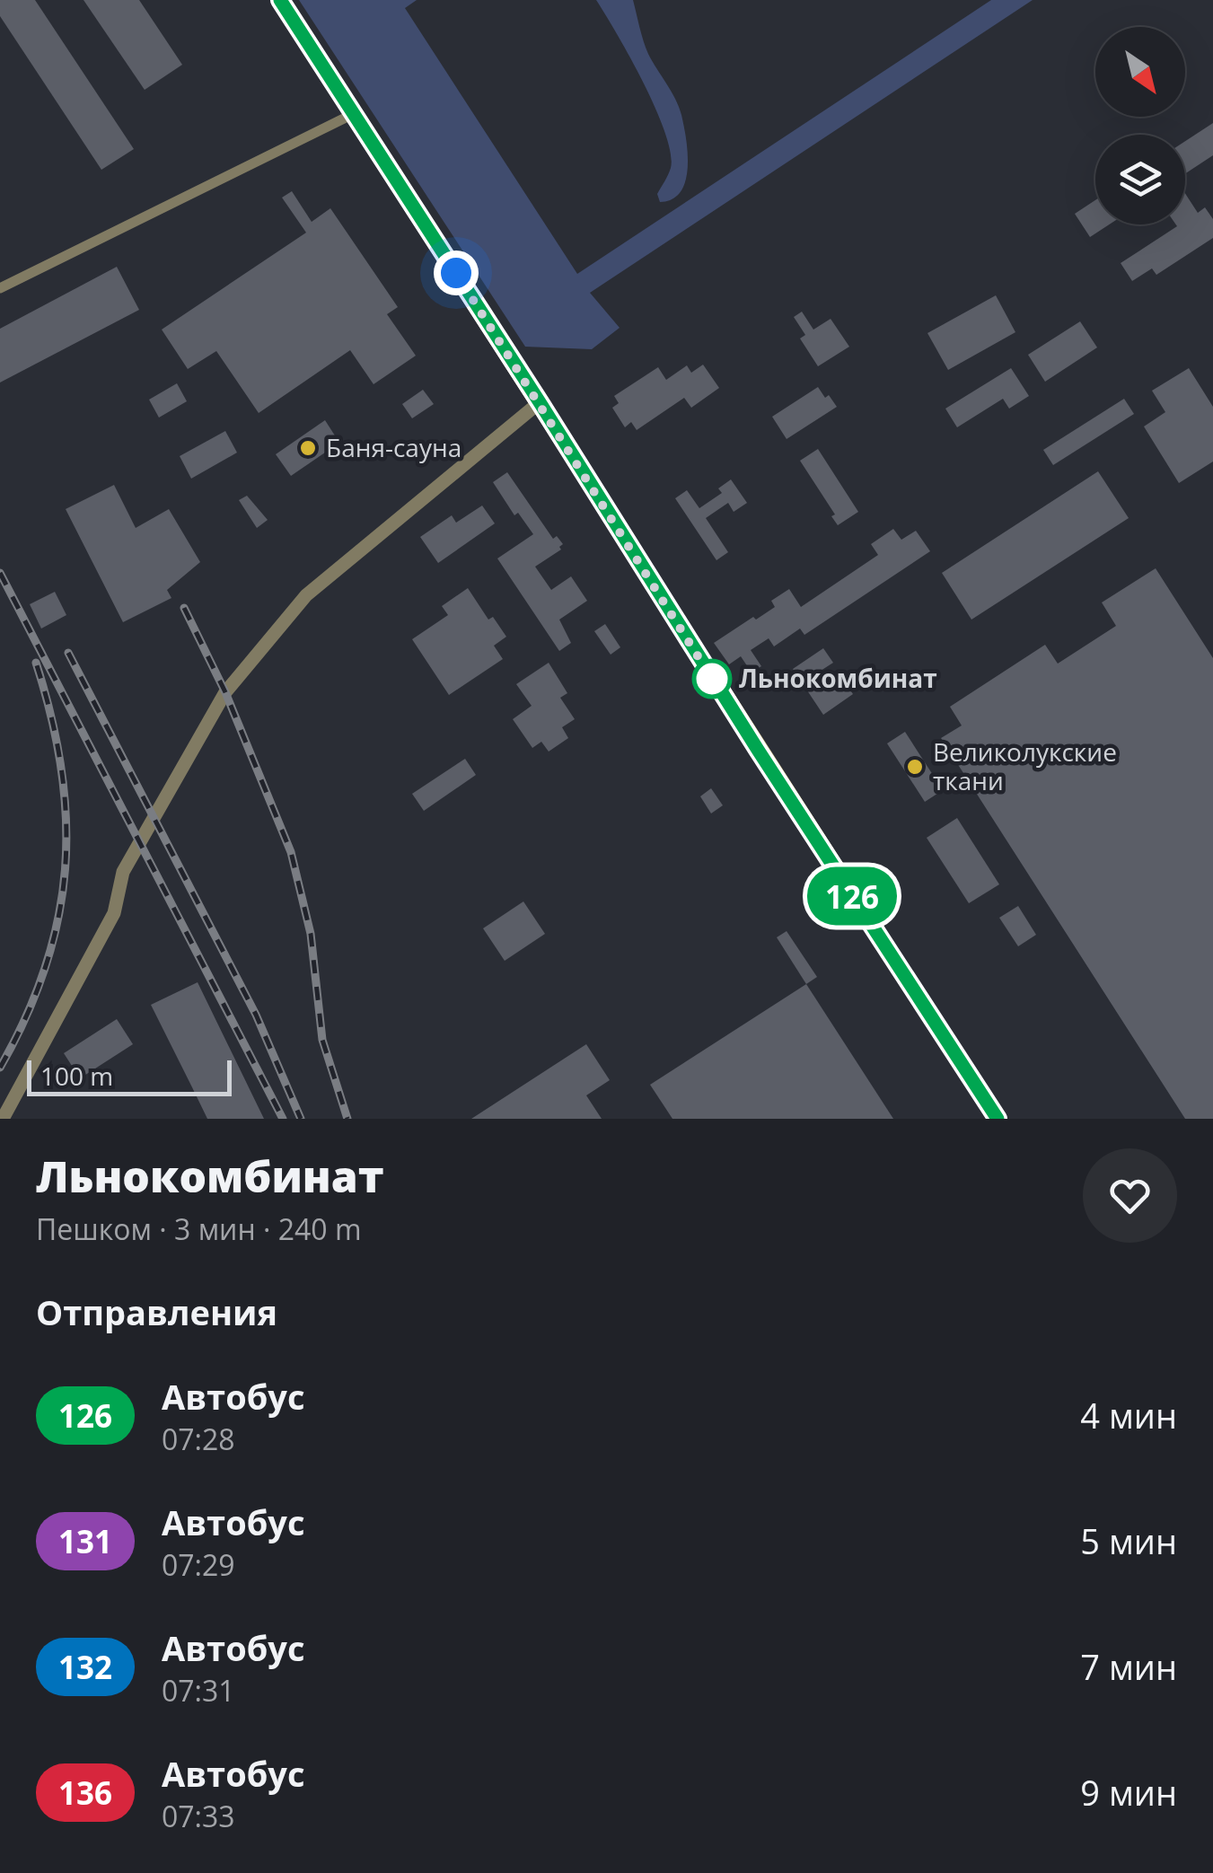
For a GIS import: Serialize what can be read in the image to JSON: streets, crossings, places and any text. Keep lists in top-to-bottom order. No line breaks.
{"places":["Баня-сауна","Льнокомбинат","Великолукские ткани"],"lines":["bus line 126"],"scale_bar":"100 m","north":"bottom right","page":{"on_map":"126","scale":"100 m","heading":[["Льнокомбинат","Пешком · 3 мин · 240 m"],"Отправления"],"list":[{"mark":"126","name":"Автобус","note":"07:28","value":"4 мин"},{"mark":"131","name":"Автобус","note":"07:29","value":"5 мин"},{"mark":"132","name":"Автобус","note":"07:31","value":"7 мин"},{"mark":"136","name":"Автобус","note":"07:33","value":"9 мин"}]}}
